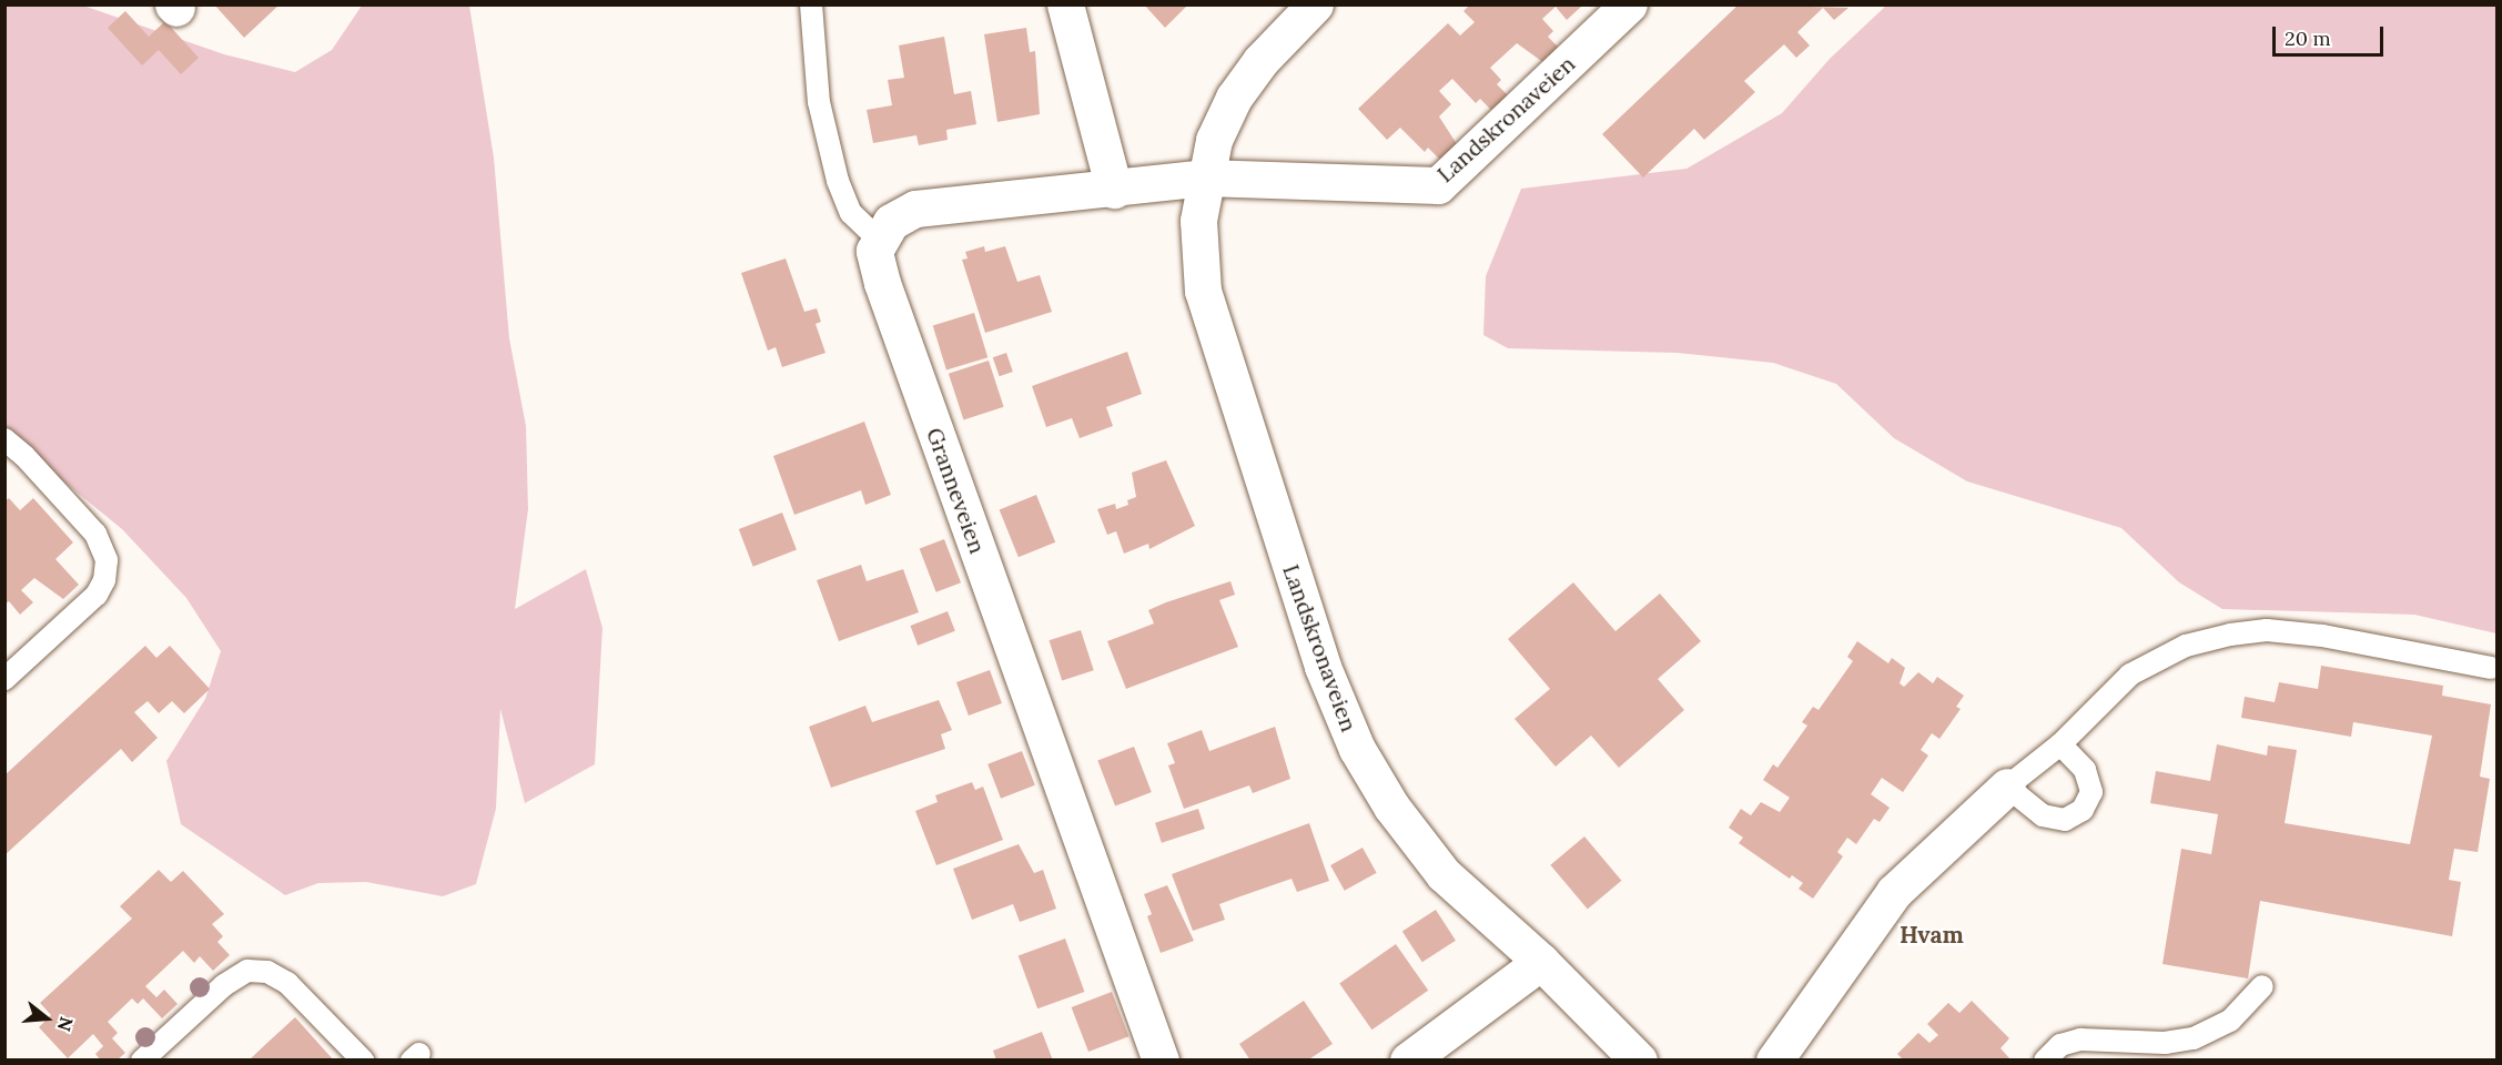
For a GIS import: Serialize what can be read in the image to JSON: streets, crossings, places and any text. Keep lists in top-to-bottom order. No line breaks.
{"streets":{"street":["Landskronaveien","Granneveien"]},"districts":["Hvam"],"scale_bar":"20 m","north":"right"}
